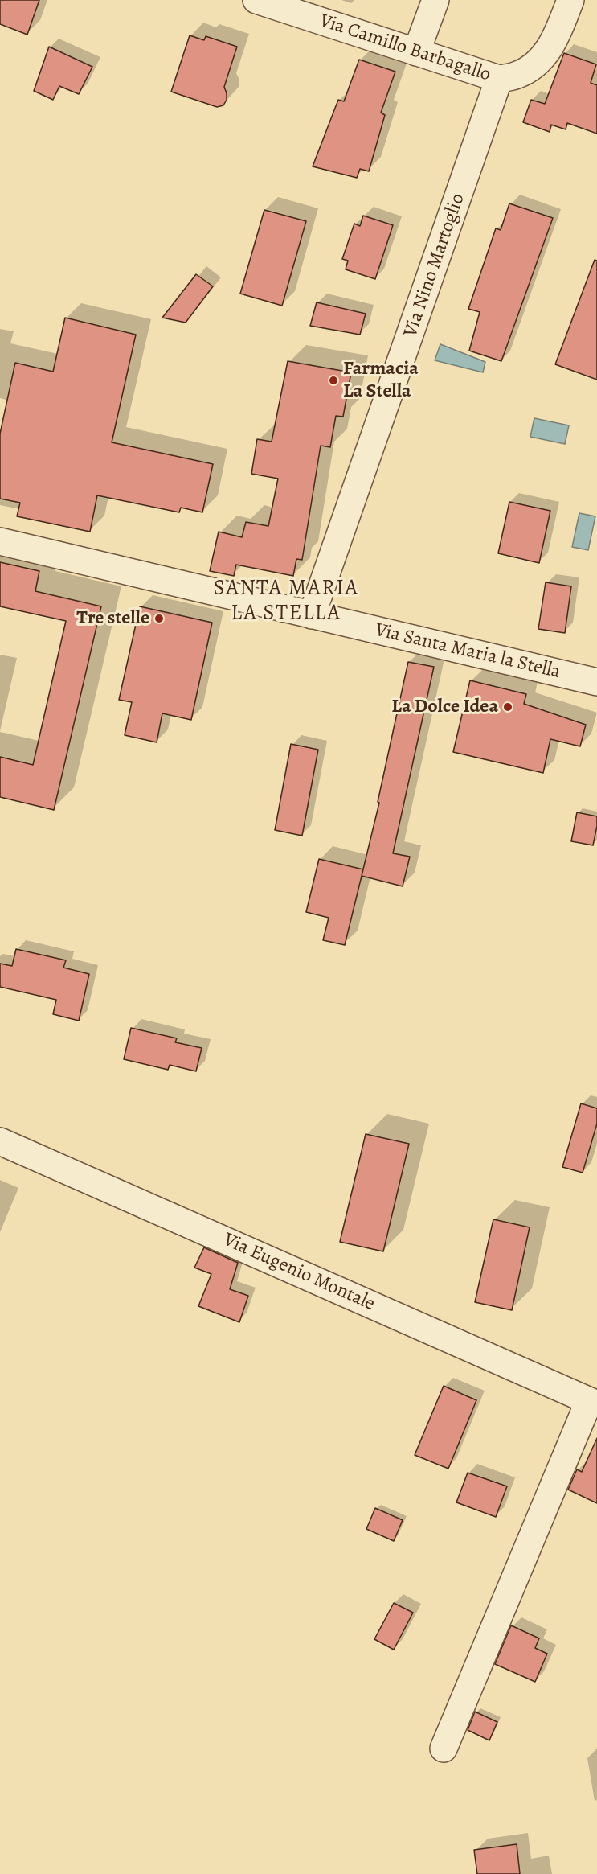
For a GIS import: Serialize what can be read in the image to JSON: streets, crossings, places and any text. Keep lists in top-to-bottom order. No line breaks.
{"streets":{"street":["Via Camillo Barbagallo","Via Nino Martoglio","Via Santa Maria la Stella","Via Eugenio Montale"]},"crossings":[["Via Camillo Barbagallo","Via Nino Martoglio"],["Via Nino Martoglio","Via Santa Maria la Stella"]],"districts":["SANTA MARIA LA STELLA"],"places":["Farmacia La Stella","Tre stelle","La Dolce Idea"]}
